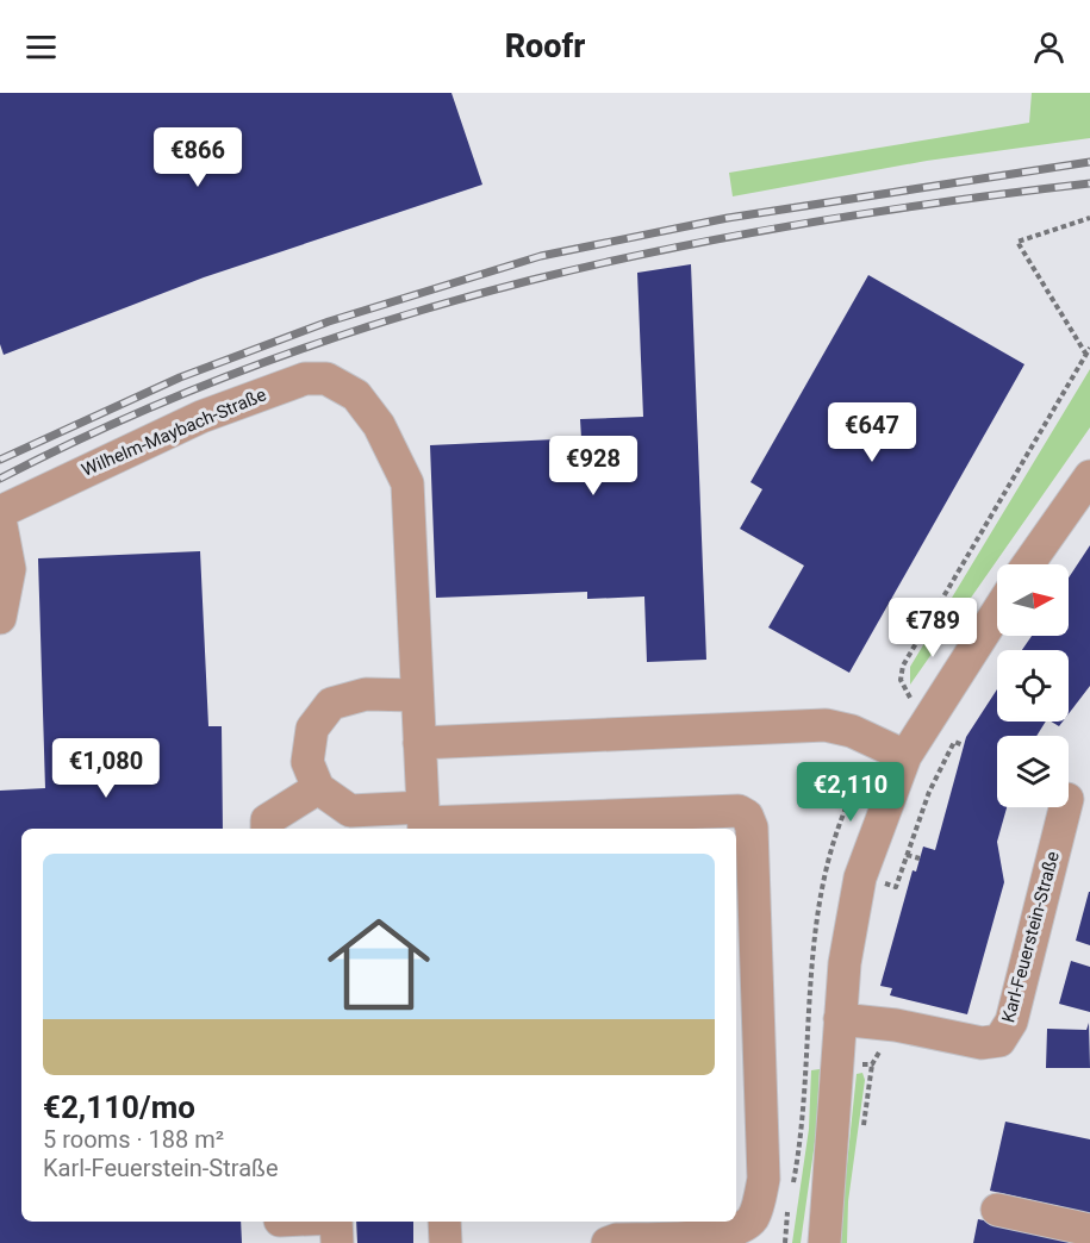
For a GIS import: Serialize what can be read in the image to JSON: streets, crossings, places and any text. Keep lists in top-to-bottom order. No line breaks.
{"streets":{"street":["Wilhelm-Maybach-Straße","Karl-Feuerstein-Straße"]},"north":"right","page":{"header":"Roofr","price":["€866","€647","€928","€789","€1,080","€2,110"],"list":[{"name":"€2,110/mo","note":"5 rooms · 188 m² · Karl-Feuerstein-Straße"}]}}
